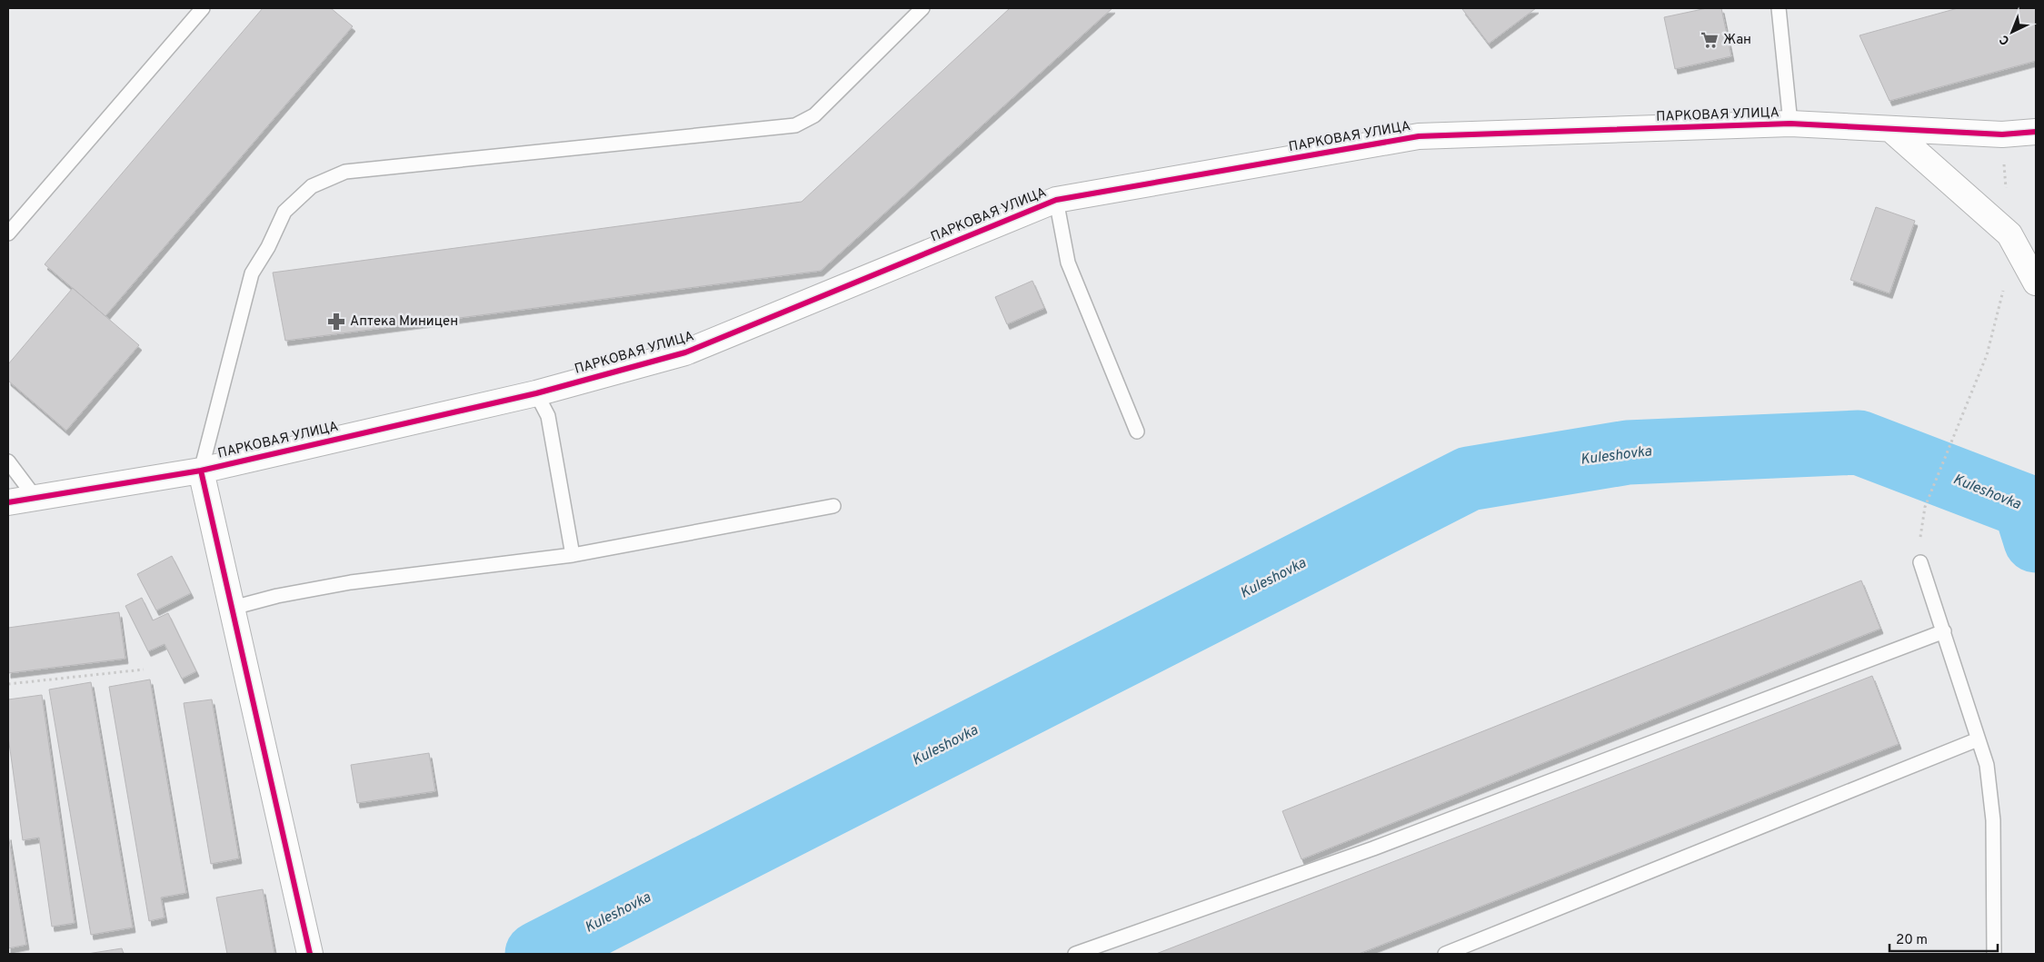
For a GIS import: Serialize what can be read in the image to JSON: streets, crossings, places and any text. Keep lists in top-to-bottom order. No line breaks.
{"streets":{"street":["ПАРКОВАЯ УЛИЦА"]},"water":["Kuleshovka"],"places":{"supermarket":["Жан"],"pharmacy":["Аптека Миницен"]},"scale_bar":"20 m","north":"bottom left"}
